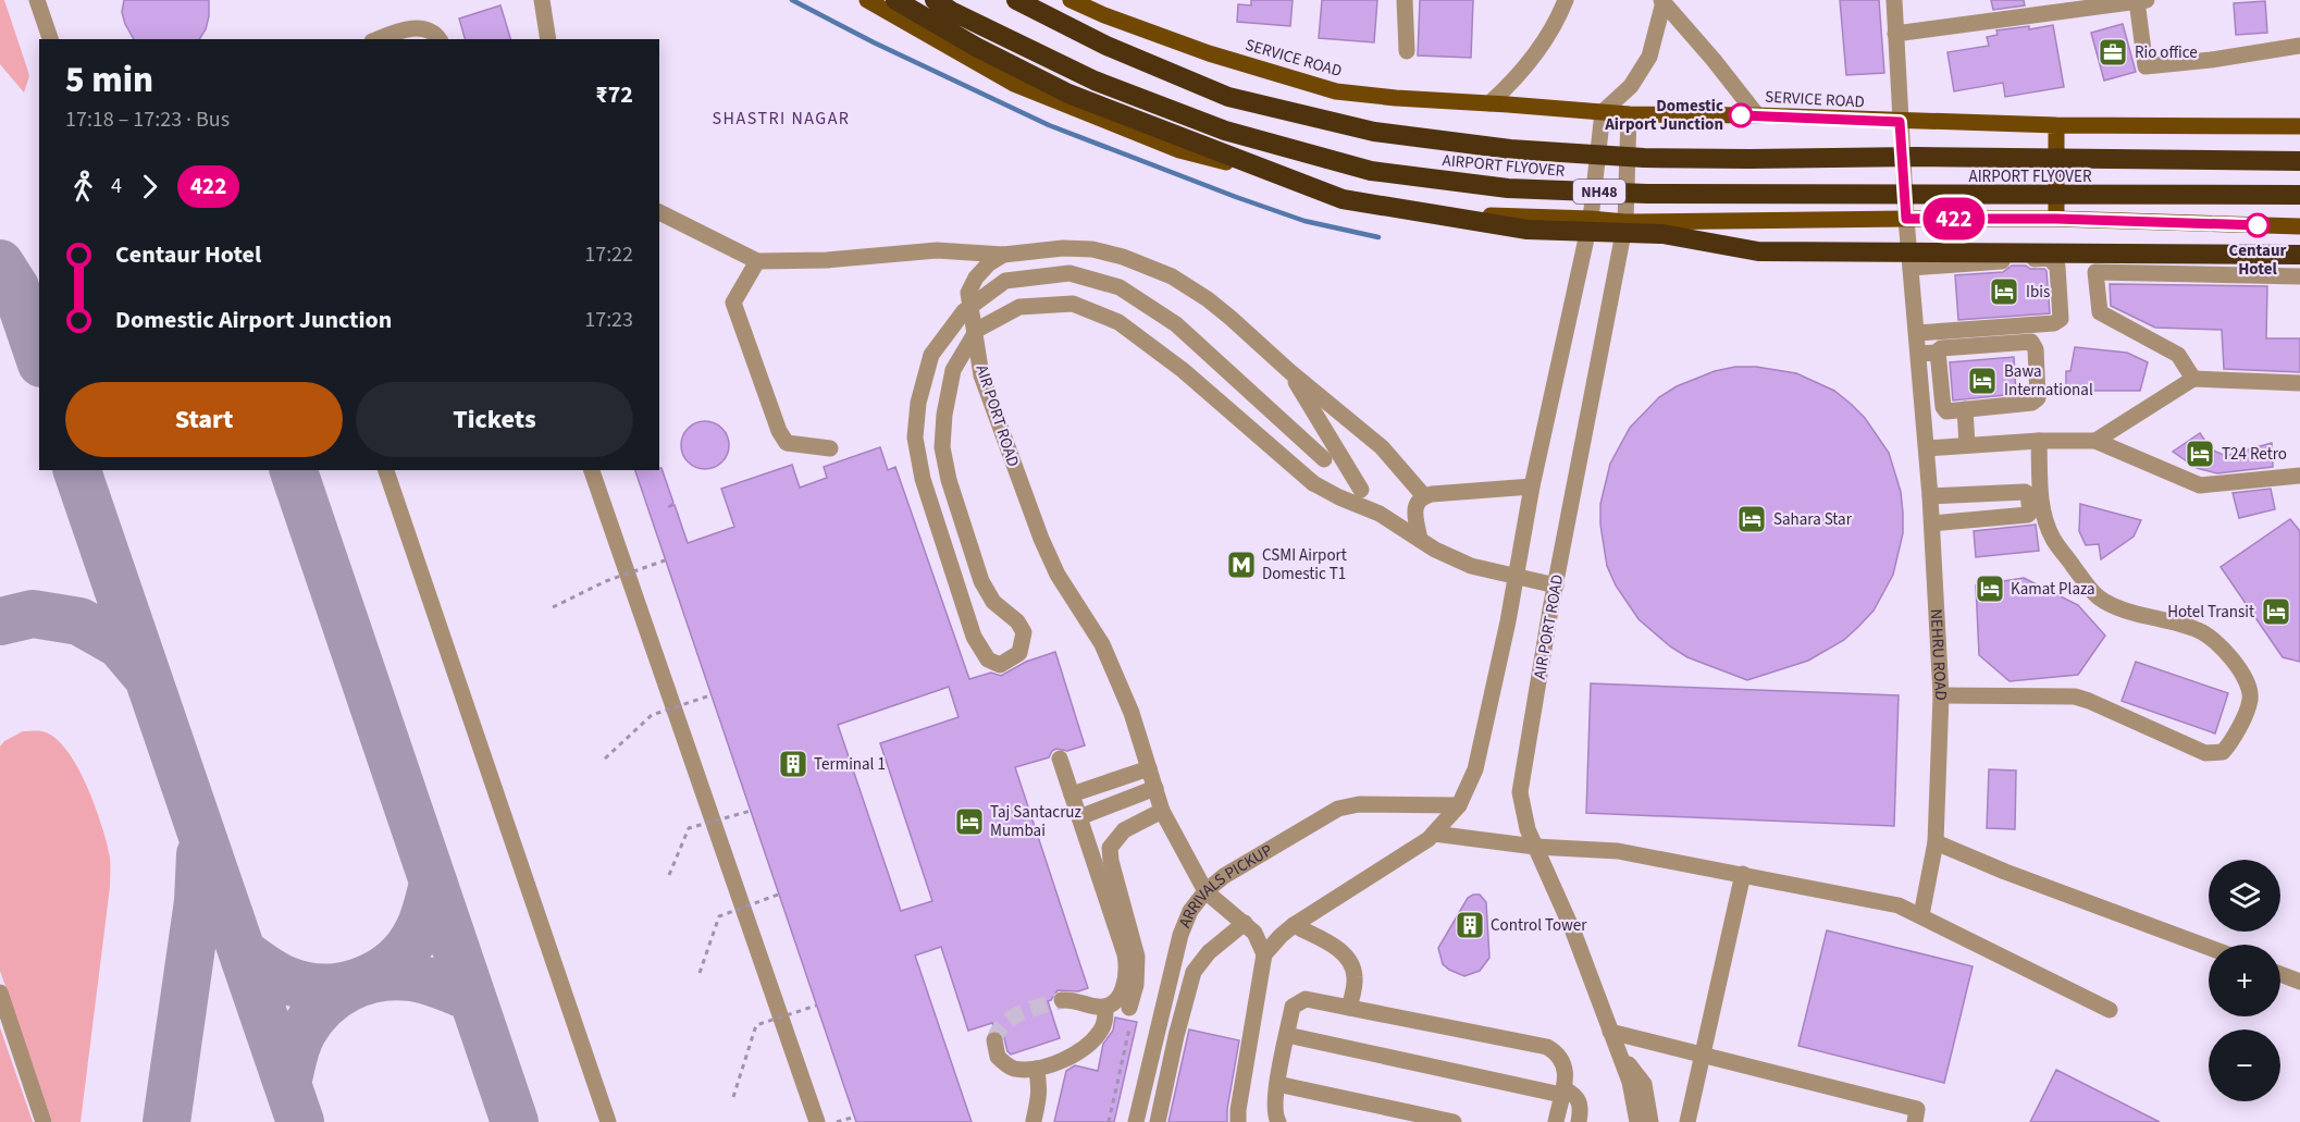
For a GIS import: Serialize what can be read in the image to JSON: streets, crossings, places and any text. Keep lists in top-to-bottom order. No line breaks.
{"streets":{"highway":["AIRPORT FLYOVER","NH48"],"main road":["SERVICE ROAD"],"street":["AIR PORT ROAD","NEHRU ROAD","ARRIVALS PICKUP"]},"crossings":[["SERVICE ROAD","AIR PORT ROAD"],["SERVICE ROAD","NEHRU ROAD"],["AIR PORT ROAD","ARRIVALS PICKUP"]],"districts":["SHASTRI NAGAR"],"places":{"office":["Rio office"],"other":["Domestic Airport Junction","Centaur Hotel"],"hotel":["Ibis","Bawa International","T24 Retro","Sahara Star","Kamat Plaza","Hotel Transit","Taj Santacruz Mumbai"],"metro station":["CSMI Airport Domestic T1"],"building":["Terminal 1","Control Tower"]},"lines":["bus line 422"],"page":{"on_map":"422","heading":["5 min","17:18 – 17:23 · Bus","₹72"],"legs":["4","422"],"list":[{"name":"Centaur Hotel","value":"17:22"},{"name":"Domestic Airport Junction","value":"17:23"}],"buttons":["Start","Tickets"],"map_buttons":["+","−"]}}
